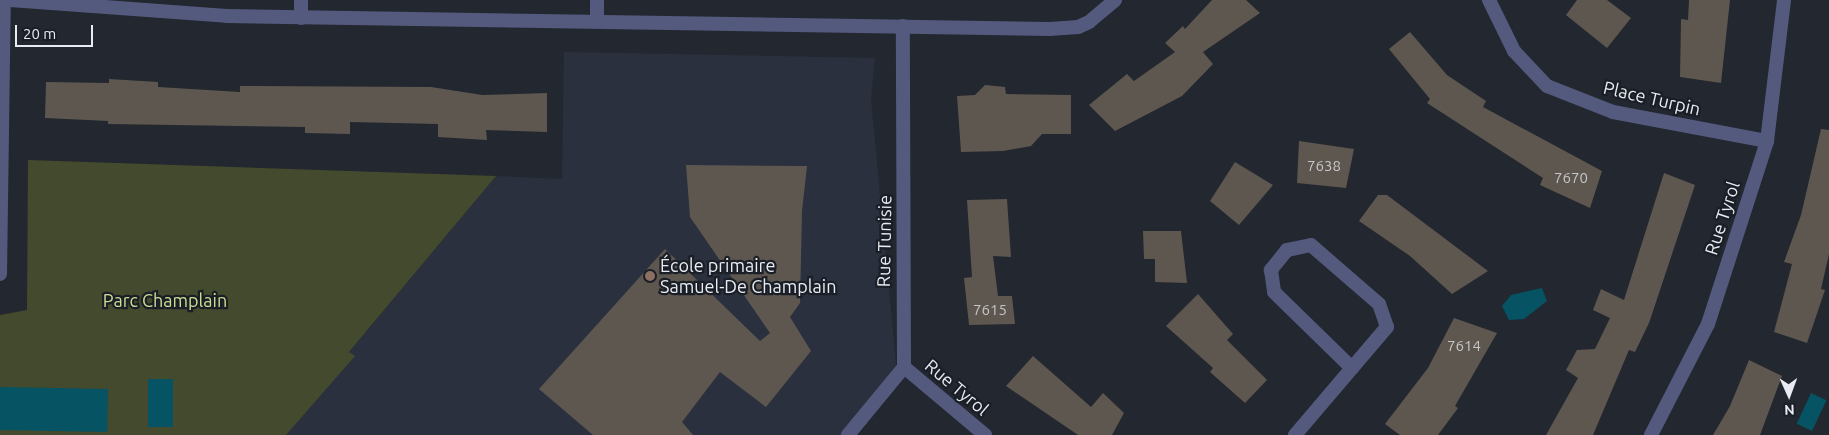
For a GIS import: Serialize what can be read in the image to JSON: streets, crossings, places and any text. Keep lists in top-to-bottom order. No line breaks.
{"streets":{"street":["Place Turpin","Rue Tyrol","Rue Tunisie"]},"crossings":[["Place Turpin","Rue Tyrol"],["Rue Tyrol","Rue Tunisie"]],"parks":["Parc Champlain"],"places":["École primaire Samuel-De Champlain"],"house_numbers":["7638","7670","7615","7614"],"scale_bar":"20 m","north":"bottom"}
